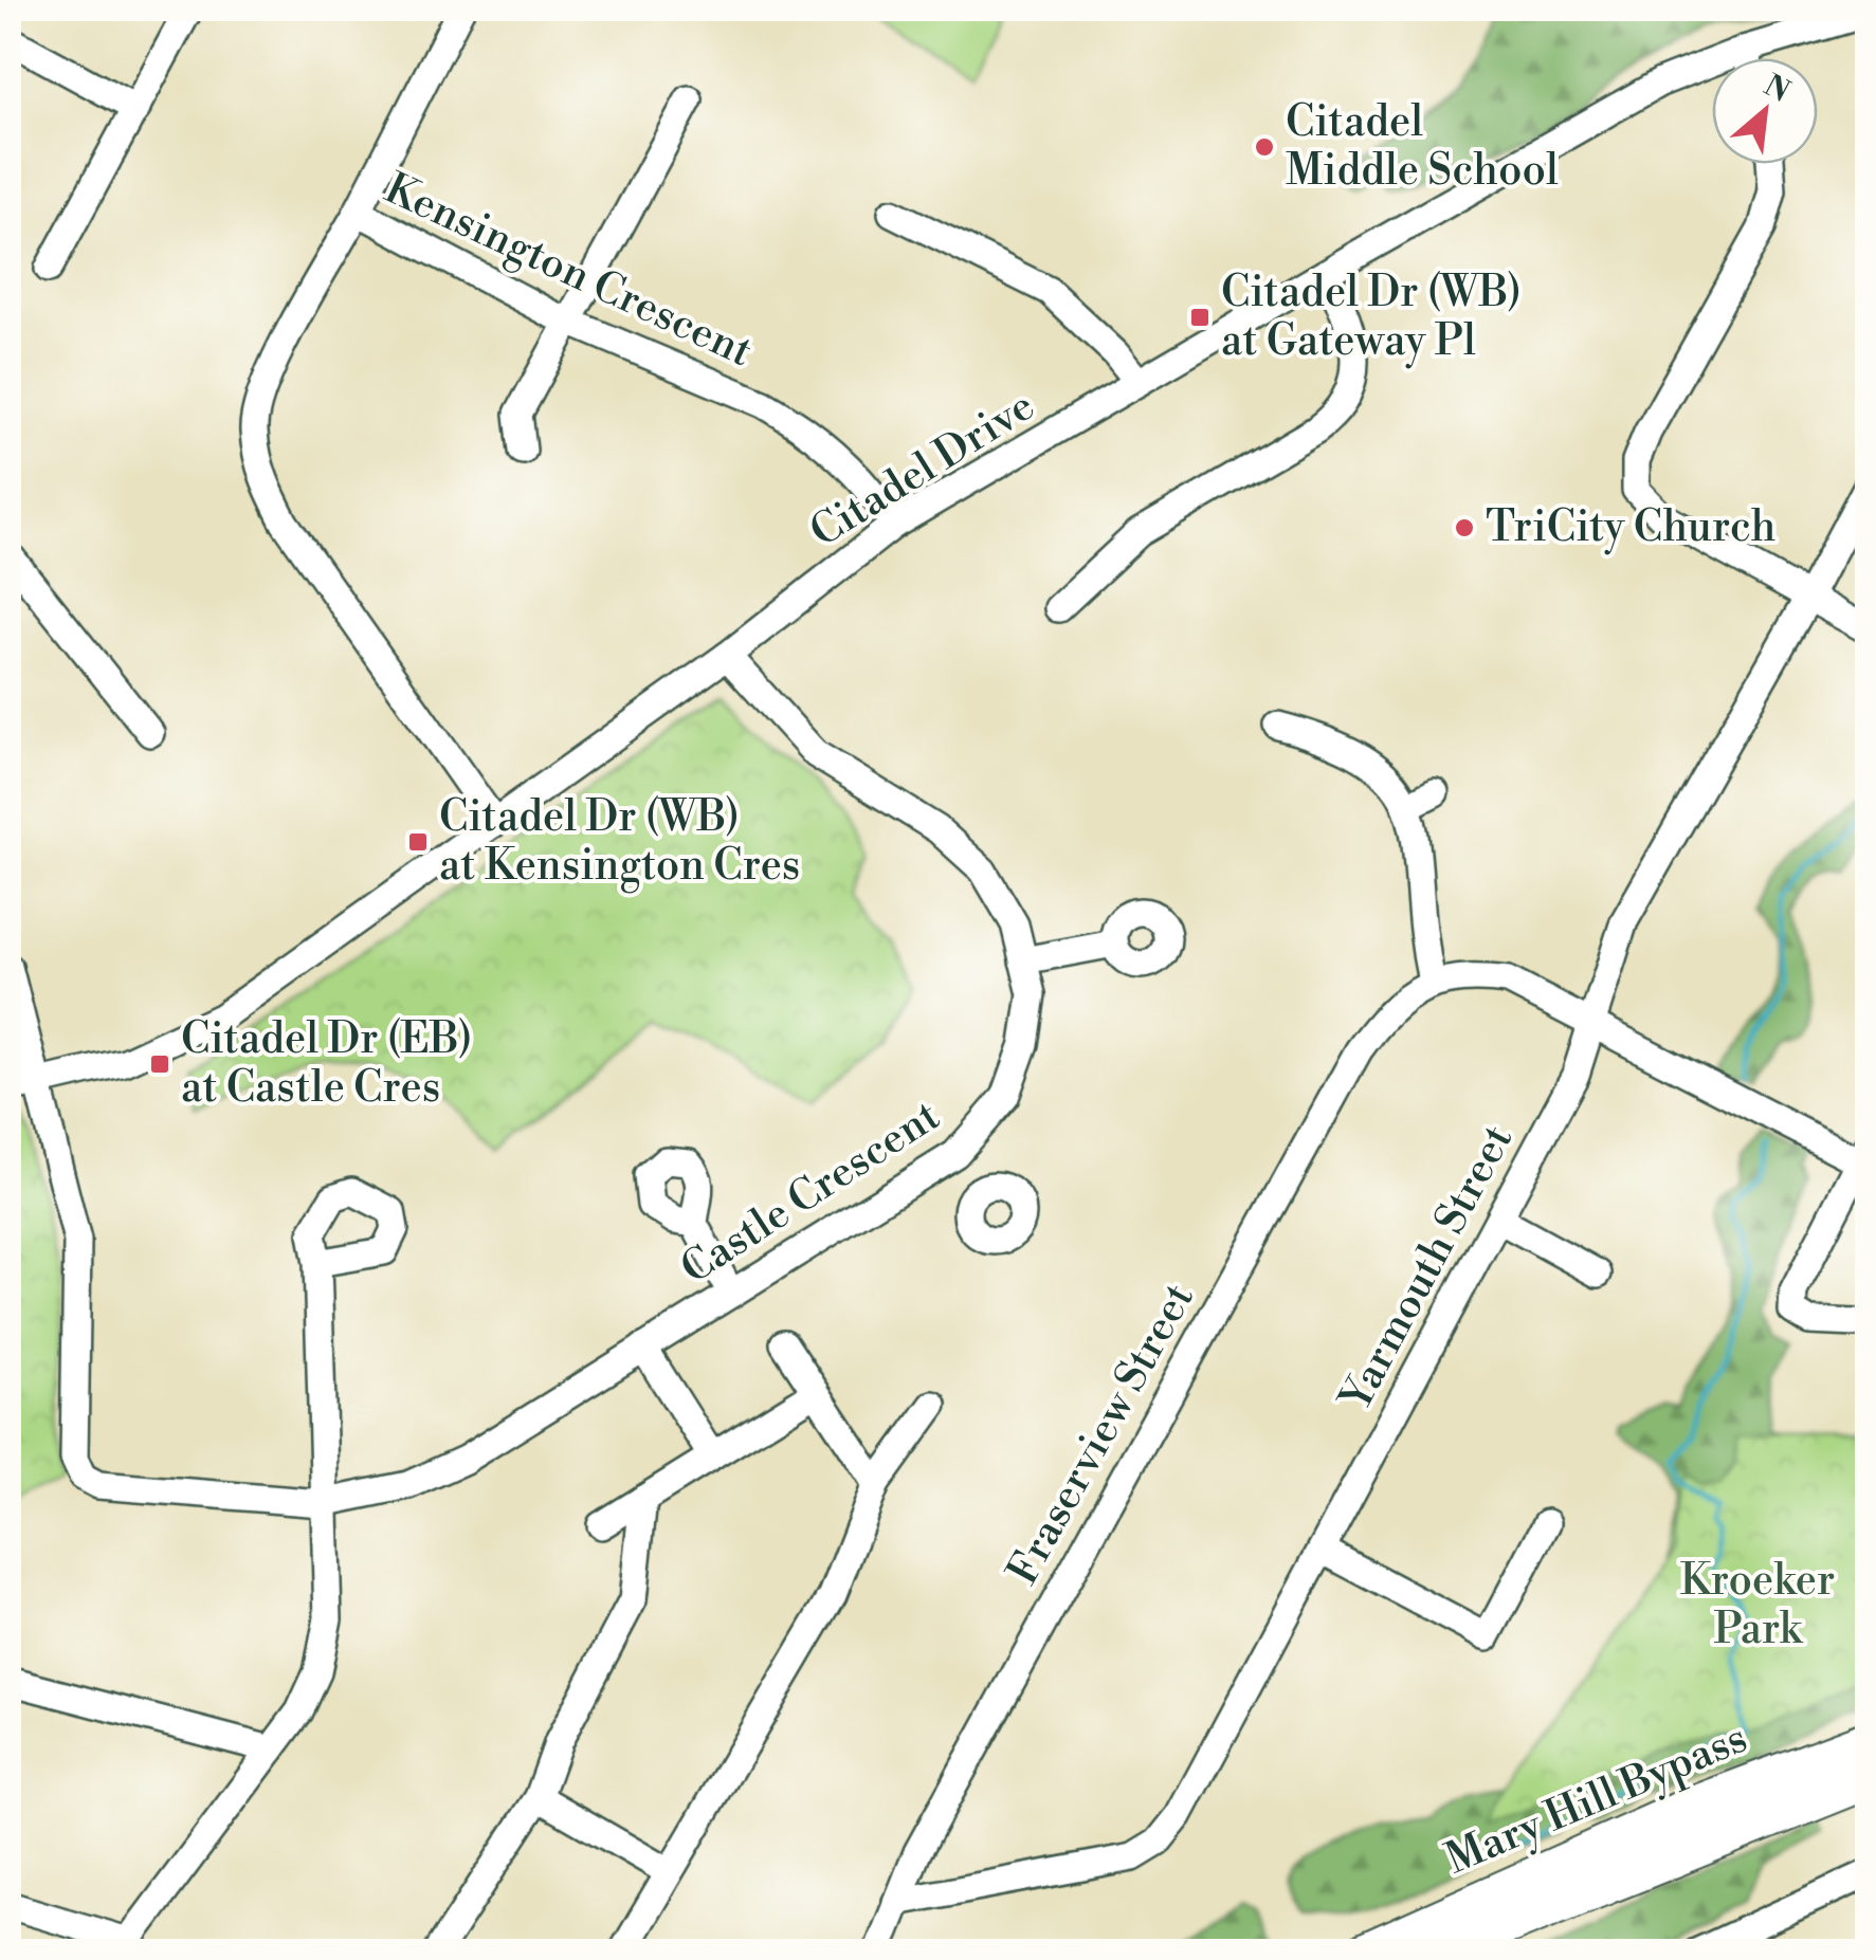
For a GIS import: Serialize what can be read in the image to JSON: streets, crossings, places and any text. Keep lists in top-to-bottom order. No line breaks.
{"streets":{"highway":["Mary Hill Bypass"],"street":["Kensington Crescent","Citadel Drive","Castle Crescent","Yarmouth Street","Fraserview Street"]},"crossings":[["Kensington Crescent","Citadel Drive"],["Citadel Drive","Castle Crescent"],["Yarmouth Street","Fraserview Street"]],"parks":["Kroeker Park"],"places":{"other":["Citadel Middle School","TriCity Church"],"transit":["Citadel Dr (WB) at Gateway Pl","Citadel Dr (WB) at Kensington Cres","Citadel Dr (EB) at Castle Cres"]},"north":"top right"}
